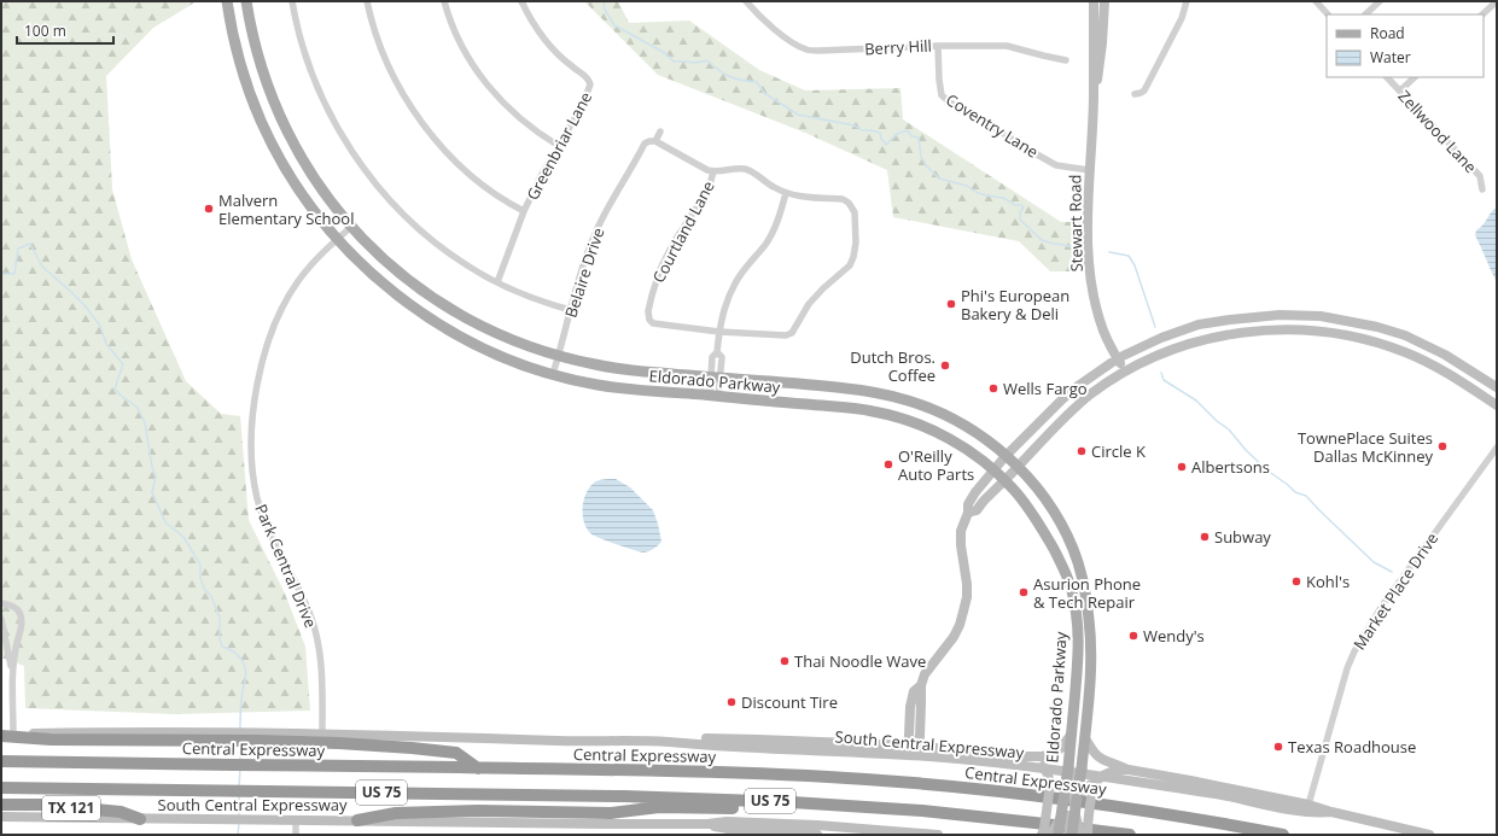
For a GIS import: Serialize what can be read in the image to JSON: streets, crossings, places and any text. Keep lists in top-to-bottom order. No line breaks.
{"streets":{"highway":["Central Expressway","US 75","TX 121"],"main road":["Stewart Road","Eldorado Parkway","South Central Expressway"],"street":["Berry Hill","Coventry Lane","Zellwood Lane","Greenbriar Lane","Courtland Lane","Belaire Drive","Park Central Drive","Market Place Drive"]},"crossings":[["Berry Hill","Coventry Lane"],["Coventry Lane","Stewart Road"],["Belaire Drive","Eldorado Parkway"],["Eldorado Parkway","Park Central Drive"],["Park Central Drive","South Central Expressway"],["Market Place Drive","South Central Expressway"],["South Central Expressway","TX 121"]],"places":["Malvern Elementary School","Phi's European Bakery & Deli","Dutch Bros. Coffee","Wells Fargo","TownePlace Suites Dallas McKinney","Circle K","O'Reilly Auto Parts","Albertsons","Subway","Kohl's","Asurion Phone & Tech Repair","Wendy's","Thai Noodle Wave","Discount Tire","Texas Roadhouse"],"legend":["Road","Water"],"scale_bar":"100 m"}
